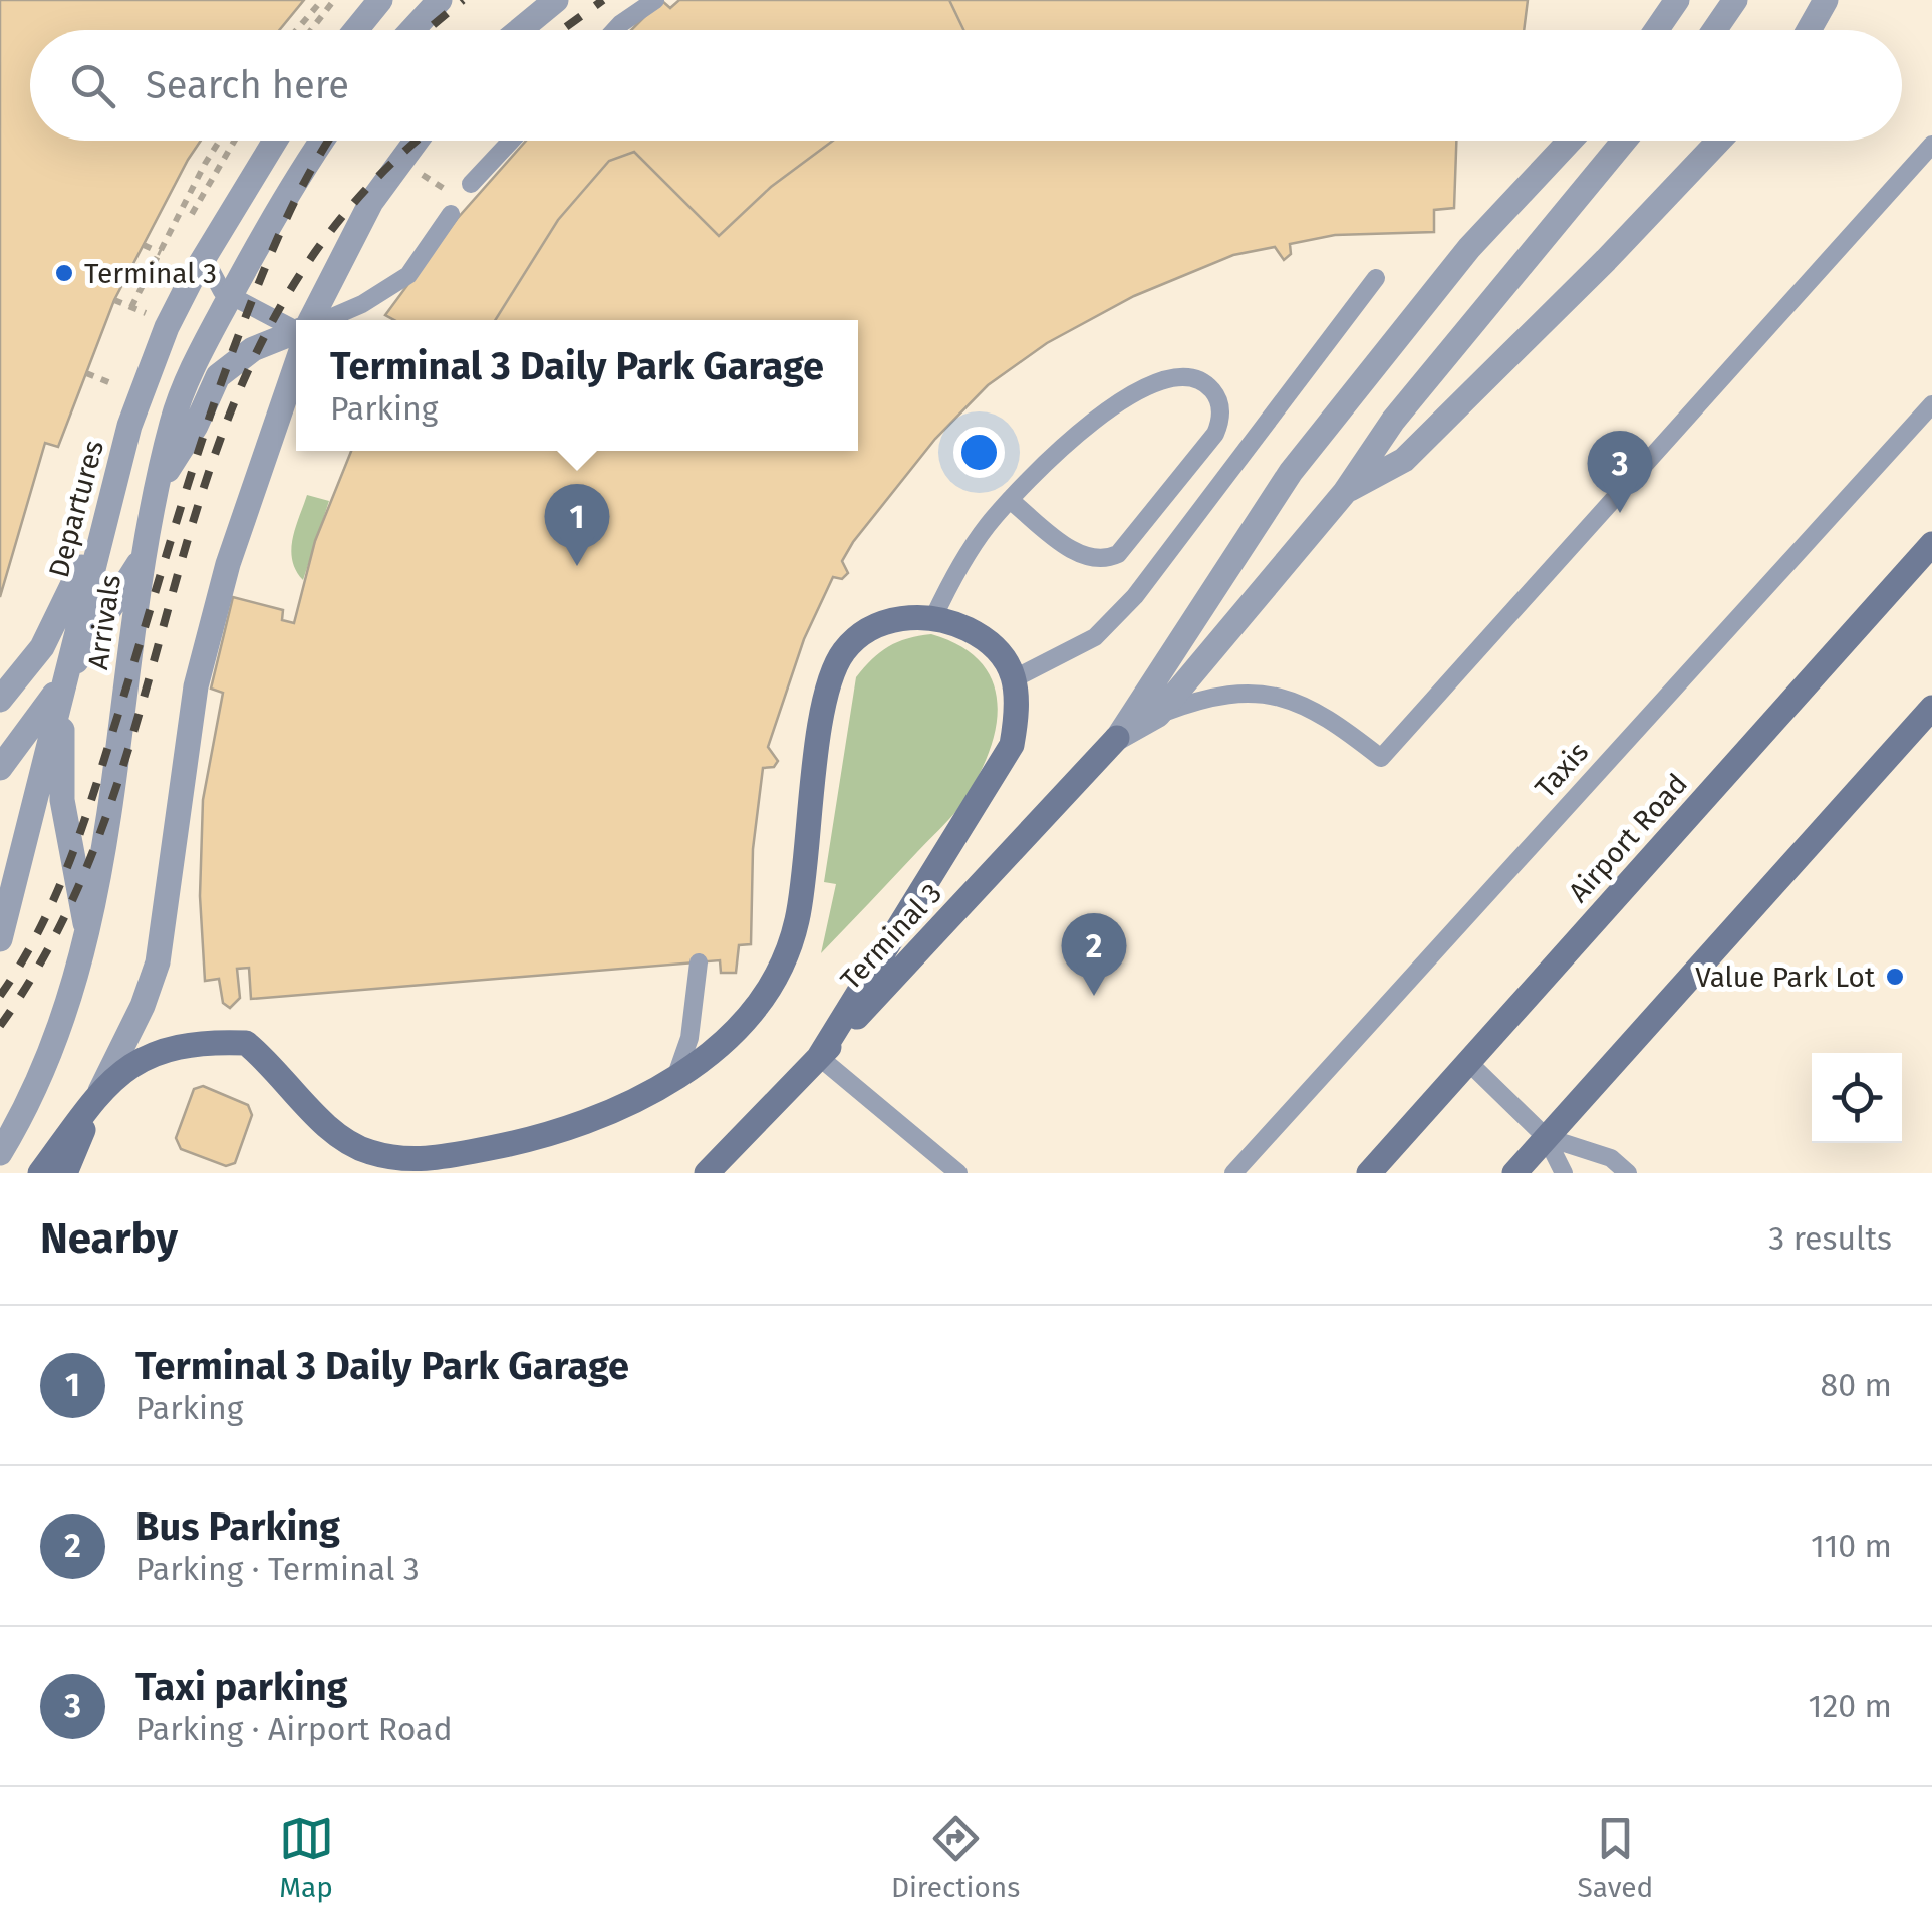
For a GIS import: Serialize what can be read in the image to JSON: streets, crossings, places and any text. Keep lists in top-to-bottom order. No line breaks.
{"streets":{"street":["Departures","Arrivals","Airport Road","Terminal 3"],"lane":["Taxis"]},"places":["Terminal 3","Value Park Lot"],"page":{"search":"Search here","popup":["Terminal 3 Daily Park Garage","Parking"],"pins":["3","1","2"],"heading":["Nearby","3 results"],"list":[{"mark":"1","name":"Terminal 3 Daily Park Garage","note":"Parking","value":"80 m"},{"mark":"2","name":"Bus Parking","note":"Parking · Terminal 3","value":"110 m"},{"mark":"3","name":"Taxi parking","note":"Parking · Airport Road","value":"120 m"}],"nav":["Map","Directions","Saved"]}}
